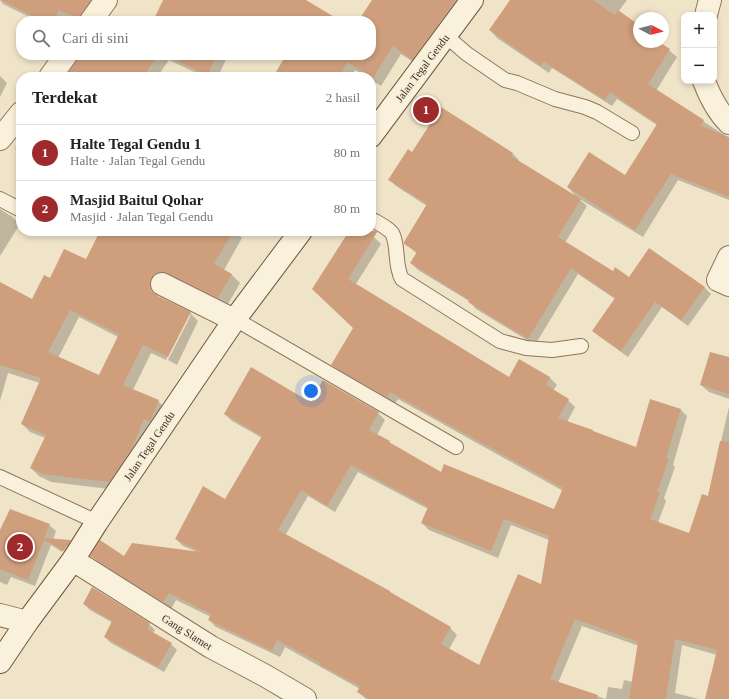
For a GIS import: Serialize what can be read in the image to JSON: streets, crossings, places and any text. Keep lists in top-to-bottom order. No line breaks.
{"streets":{"street":["Jalan Tegal Gendu","Gang Slamet"]},"crossings":[["Jalan Tegal Gendu","Gang Slamet"]],"north":"right","page":{"map_buttons":["+","−"],"search":"Cari di sini","heading":["Terdekat","2 hasil"],"pins":["1","2"],"list":[{"mark":"1","name":"Halte Tegal Gendu 1","note":"Halte · Jalan Tegal Gendu","value":"80 m"},{"mark":"2","name":"Masjid Baitul Qohar","note":"Masjid · Jalan Tegal Gendu","value":"80 m"}]}}
